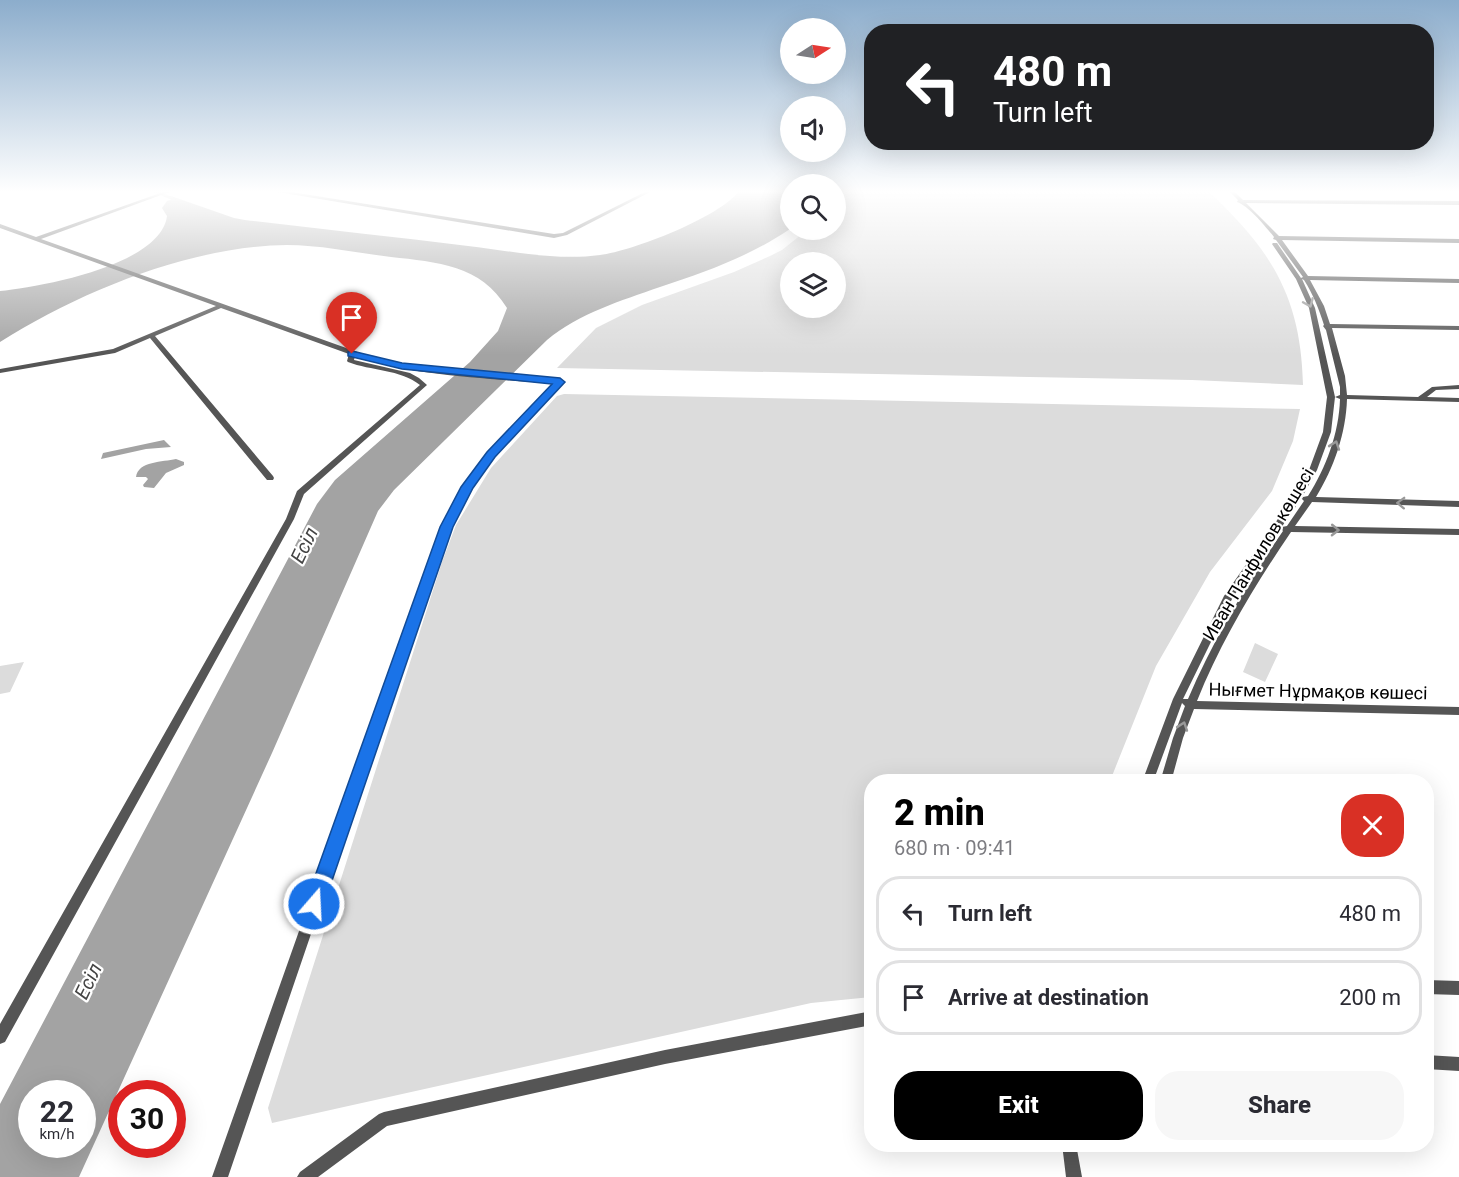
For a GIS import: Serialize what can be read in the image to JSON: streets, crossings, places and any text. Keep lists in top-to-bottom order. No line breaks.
{"streets":{"street":["Иван Панфилов көшесі","Нығмет Нұрмақов көшесі"]},"crossings":[["Иван Панфилов көшесі","Нығмет Нұрмақов көшесі"]],"water":["Есіл"],"north":"right","page":{"turn":["480 m","Turn left"],"heading":["2 min","680 m · 09:41"],"list":[{"name":"Turn left","value":"480 m"},{"name":"Arrive at destination","value":"200 m"}],"buttons":["Exit","Share"],"speed":"22 km/h","limit":"30"}}
